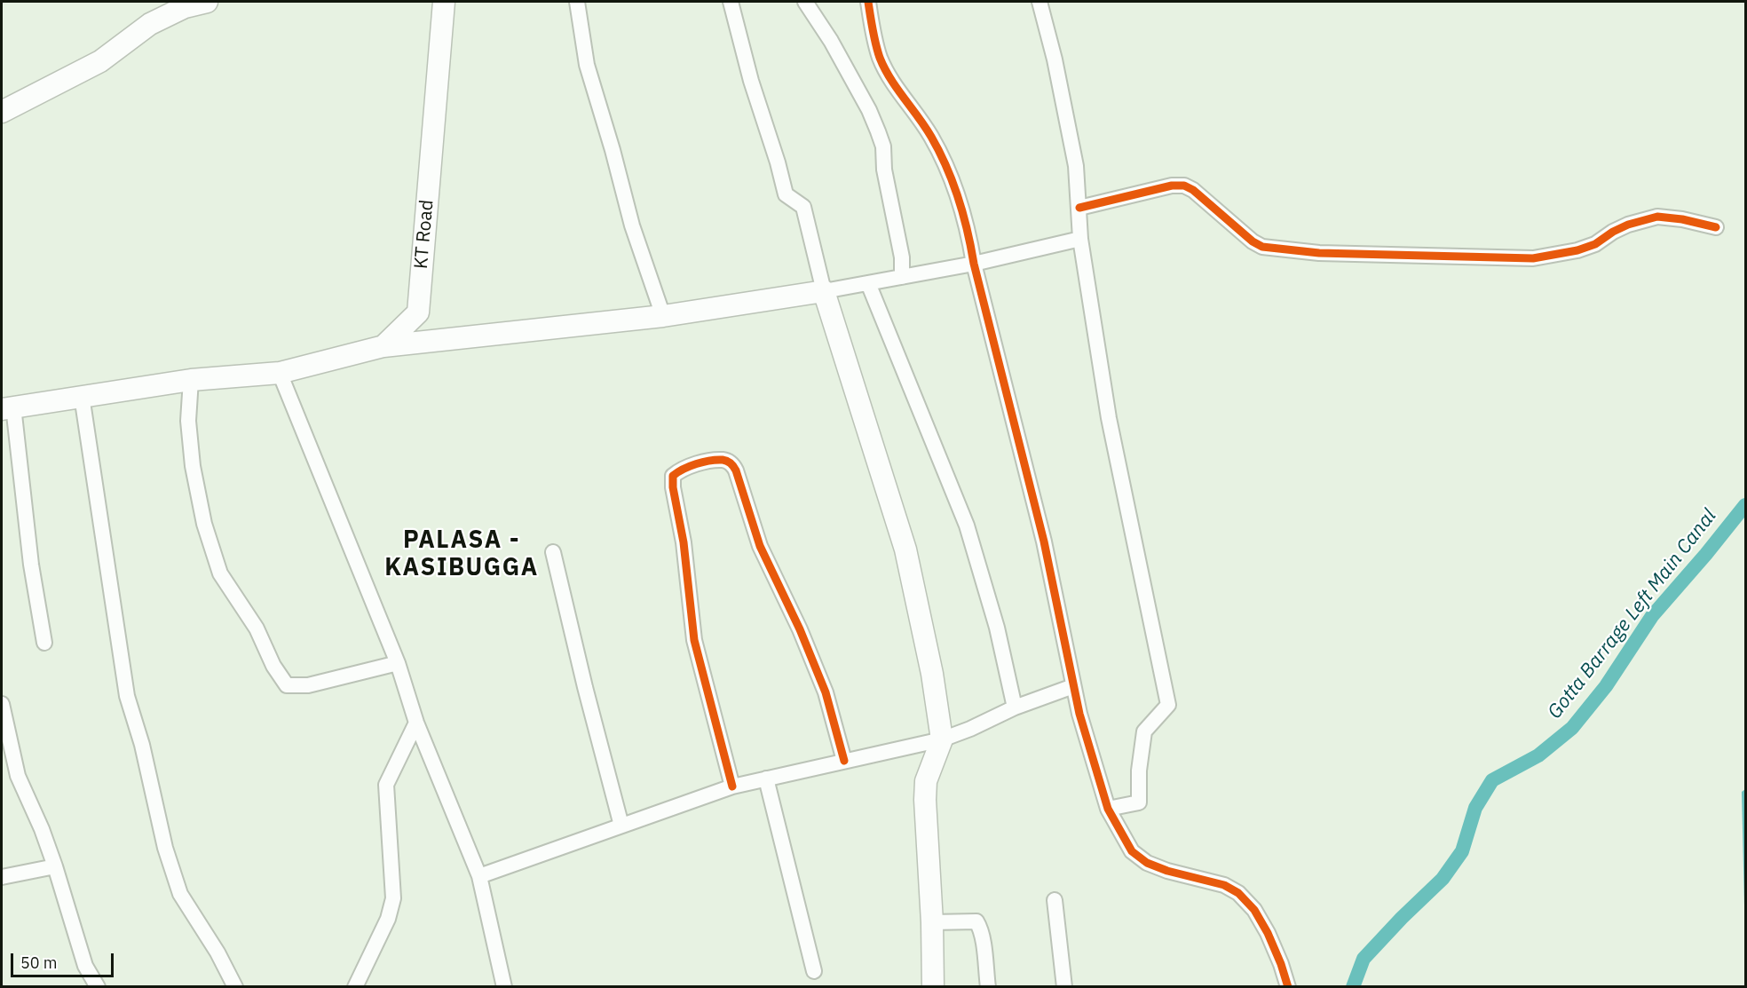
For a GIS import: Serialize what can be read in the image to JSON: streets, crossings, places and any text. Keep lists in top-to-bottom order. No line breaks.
{"streets":{"main road":["KT Road"]},"districts":["PALASA - KASIBUGGA"],"water":["Gotta Barrage Left Main Canal"],"scale_bar":"50 m"}
